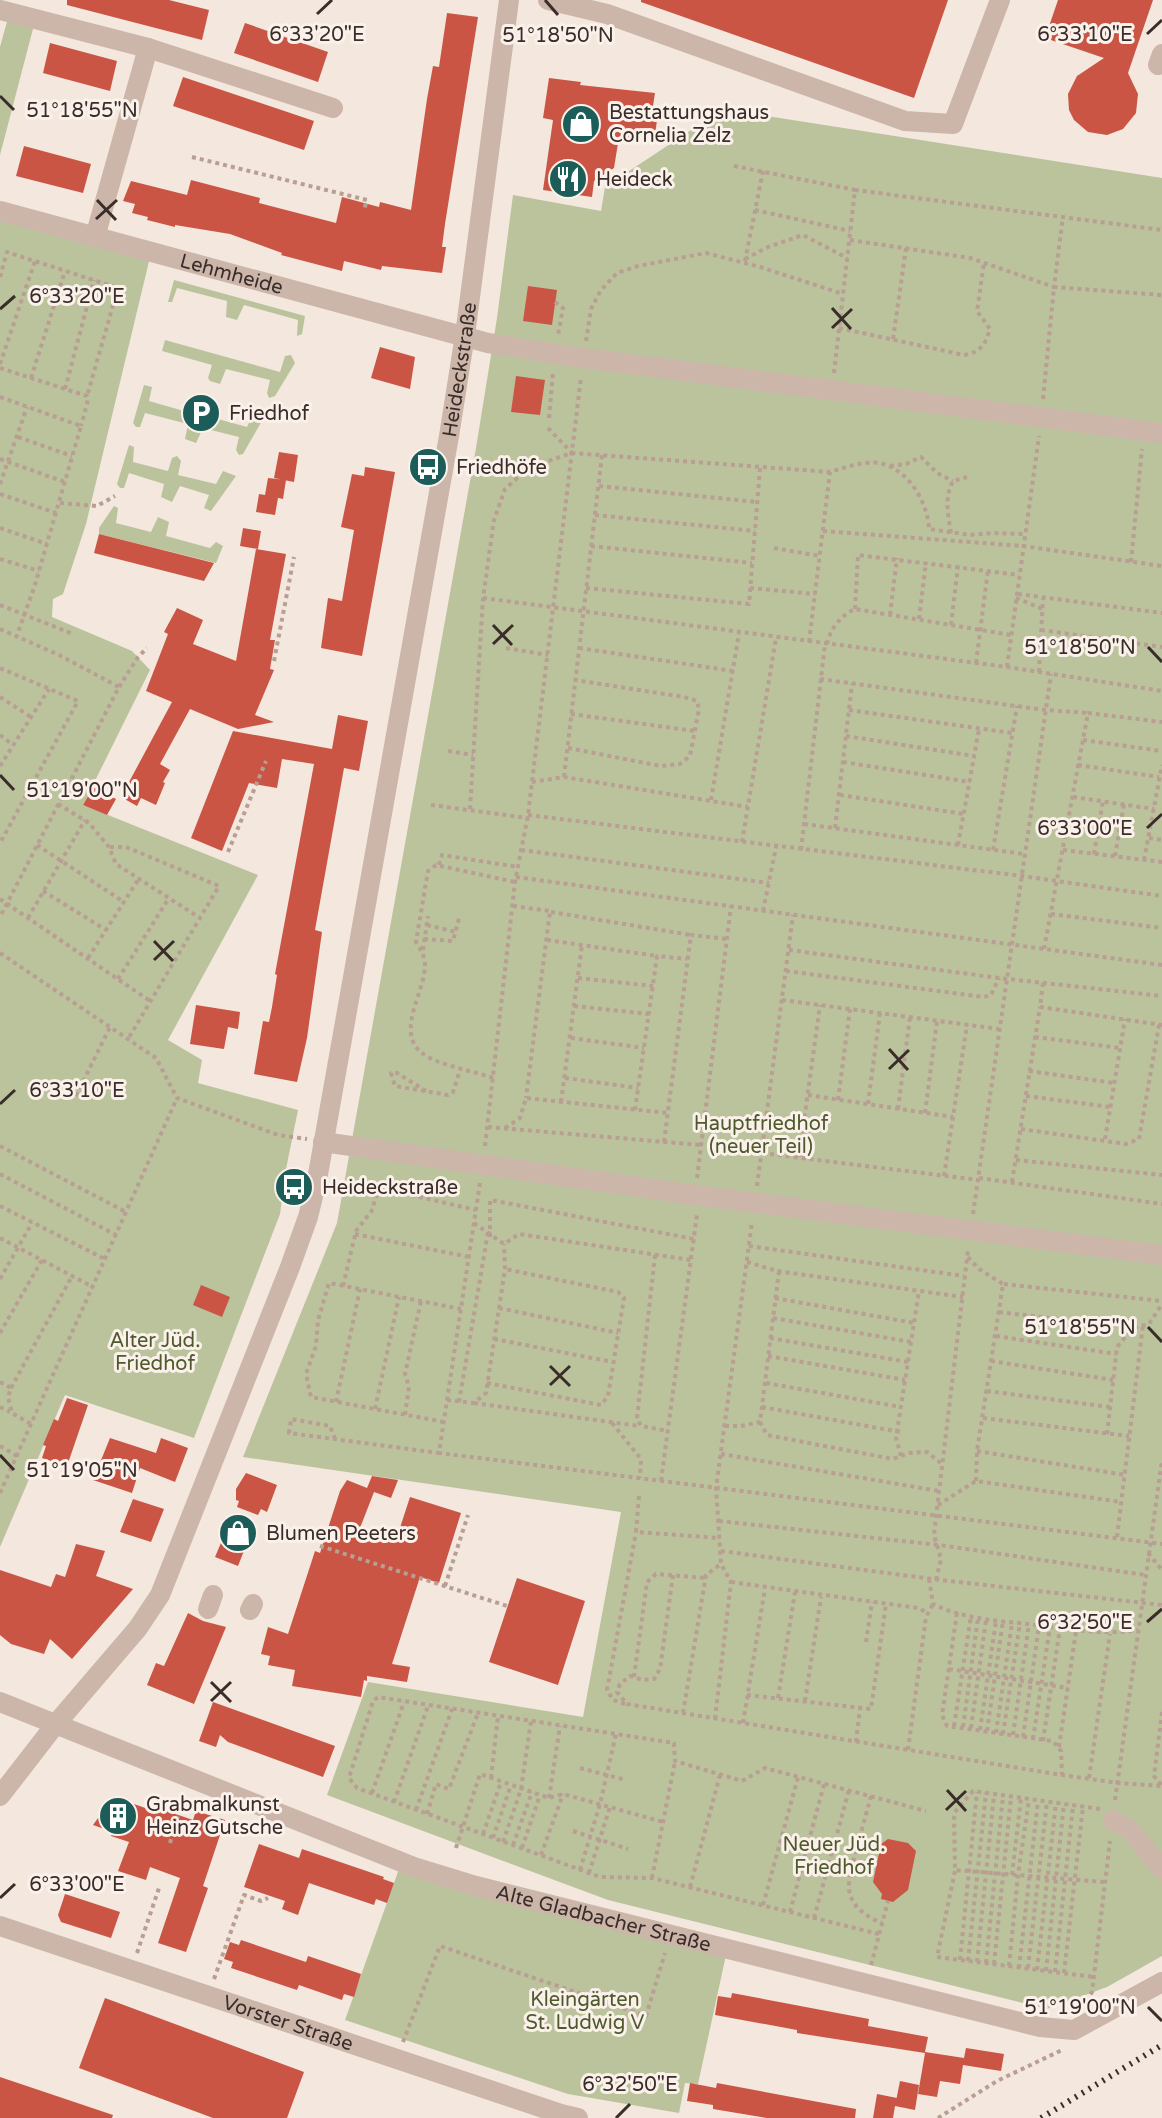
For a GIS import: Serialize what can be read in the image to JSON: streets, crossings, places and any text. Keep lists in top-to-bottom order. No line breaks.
{"streets":{"street":["Lehmheide","Heideckstraße","Alte Gladbacher Straße","Vorster Straße"]},"crossings":[["Lehmheide","Heideckstraße"],["Heideckstraße","Alte Gladbacher Straße"]],"parks":["Hauptfriedhof (neuer Teil)","Alter Jüd. Friedhof","Neuer Jüd. Friedhof","Kleingärten St. Ludwig V"],"places":{"shop":["Bestattungshaus Cornelia Zelz","Blumen Peeters"],"restaurant":["Heideck"],"parking":["Friedhof"],"bus stop":["Friedhöfe","Heideckstraße"],"building":["Grabmalkunst Heinz Gutsche"]},"coordinates":["6°33'20\"E","6°33'10\"E","51°18'50\"N","51°18'55\"N","51°19'00\"N","6°33'00\"E","51°19'05\"N","6°32'50\"E"]}
